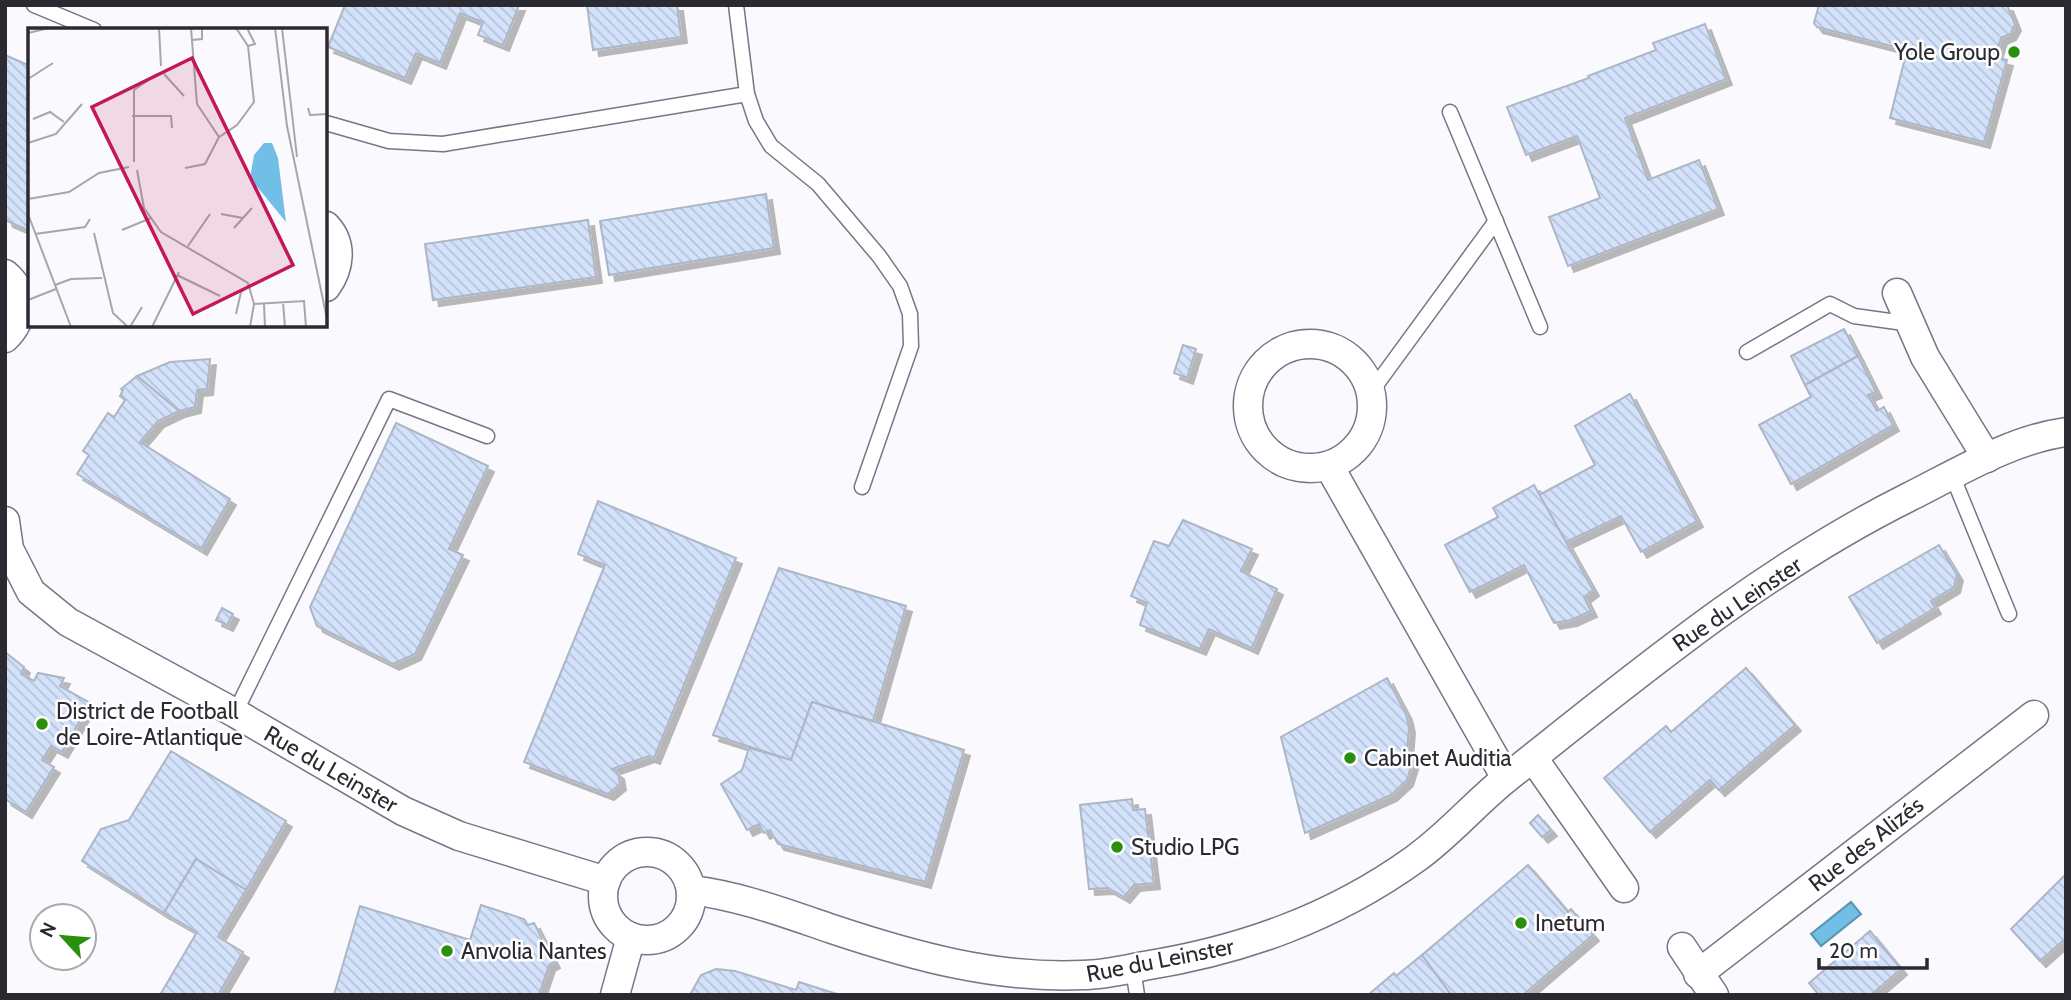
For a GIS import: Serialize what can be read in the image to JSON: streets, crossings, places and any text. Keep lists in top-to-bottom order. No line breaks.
{"streets":{"street":["Rue du Leinster","Rue des Alizés"]},"places":["Yole Group","District de Football de Loire-Atlantique","Cabinet Auditia","Studio LPG","Inetum","Anvolia Nantes"],"scale_bar":"20 m","north":"top left"}
